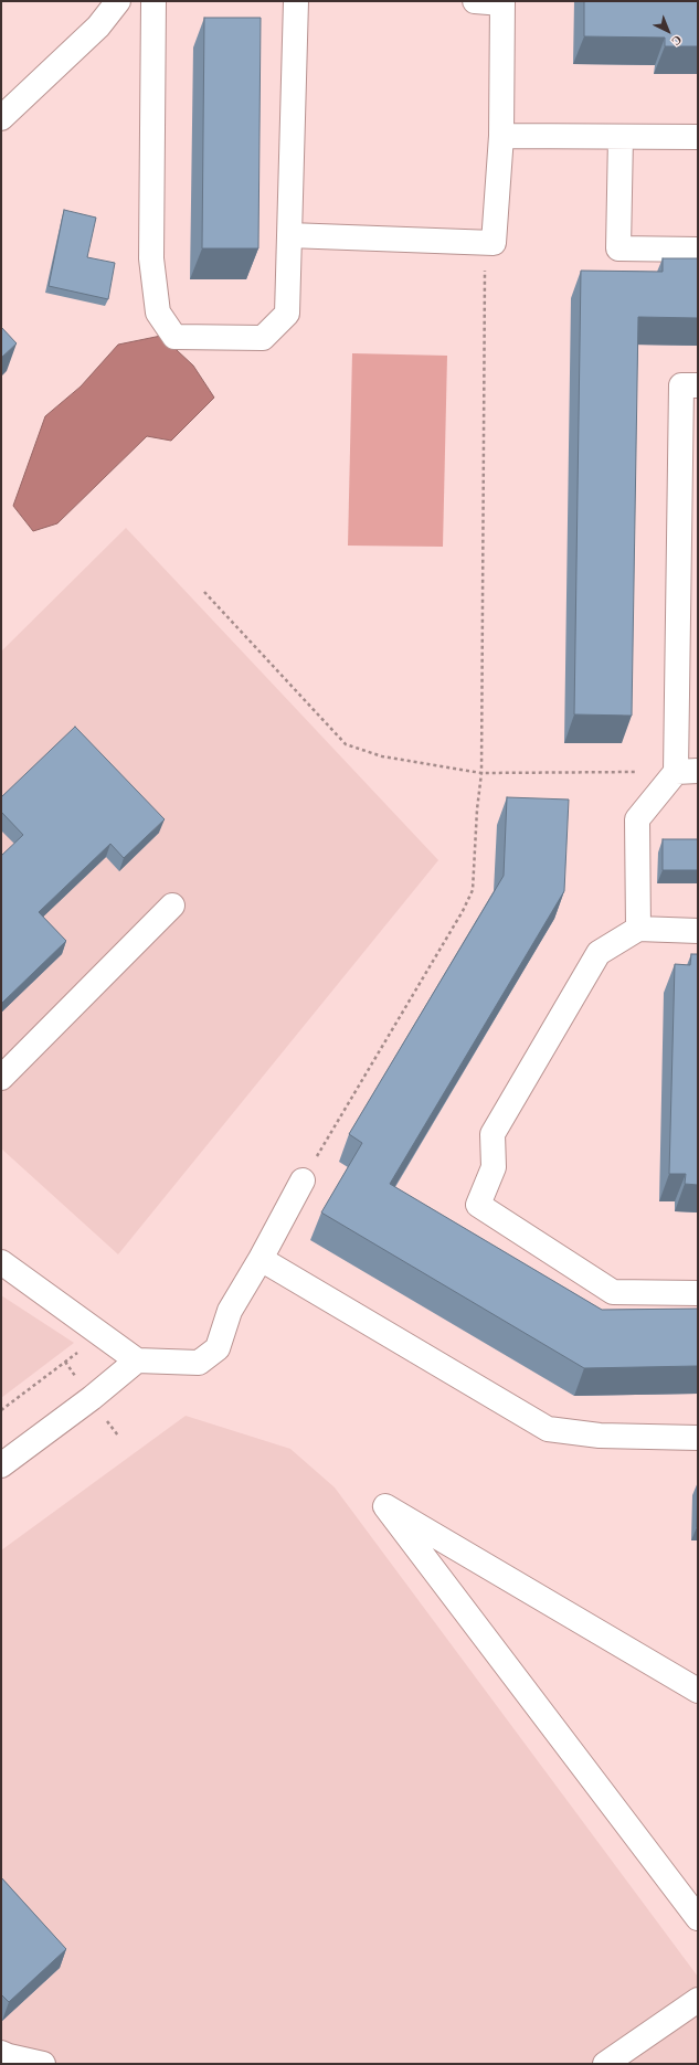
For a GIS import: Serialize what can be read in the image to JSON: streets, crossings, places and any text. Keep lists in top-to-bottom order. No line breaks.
{"north":"bottom right"}
